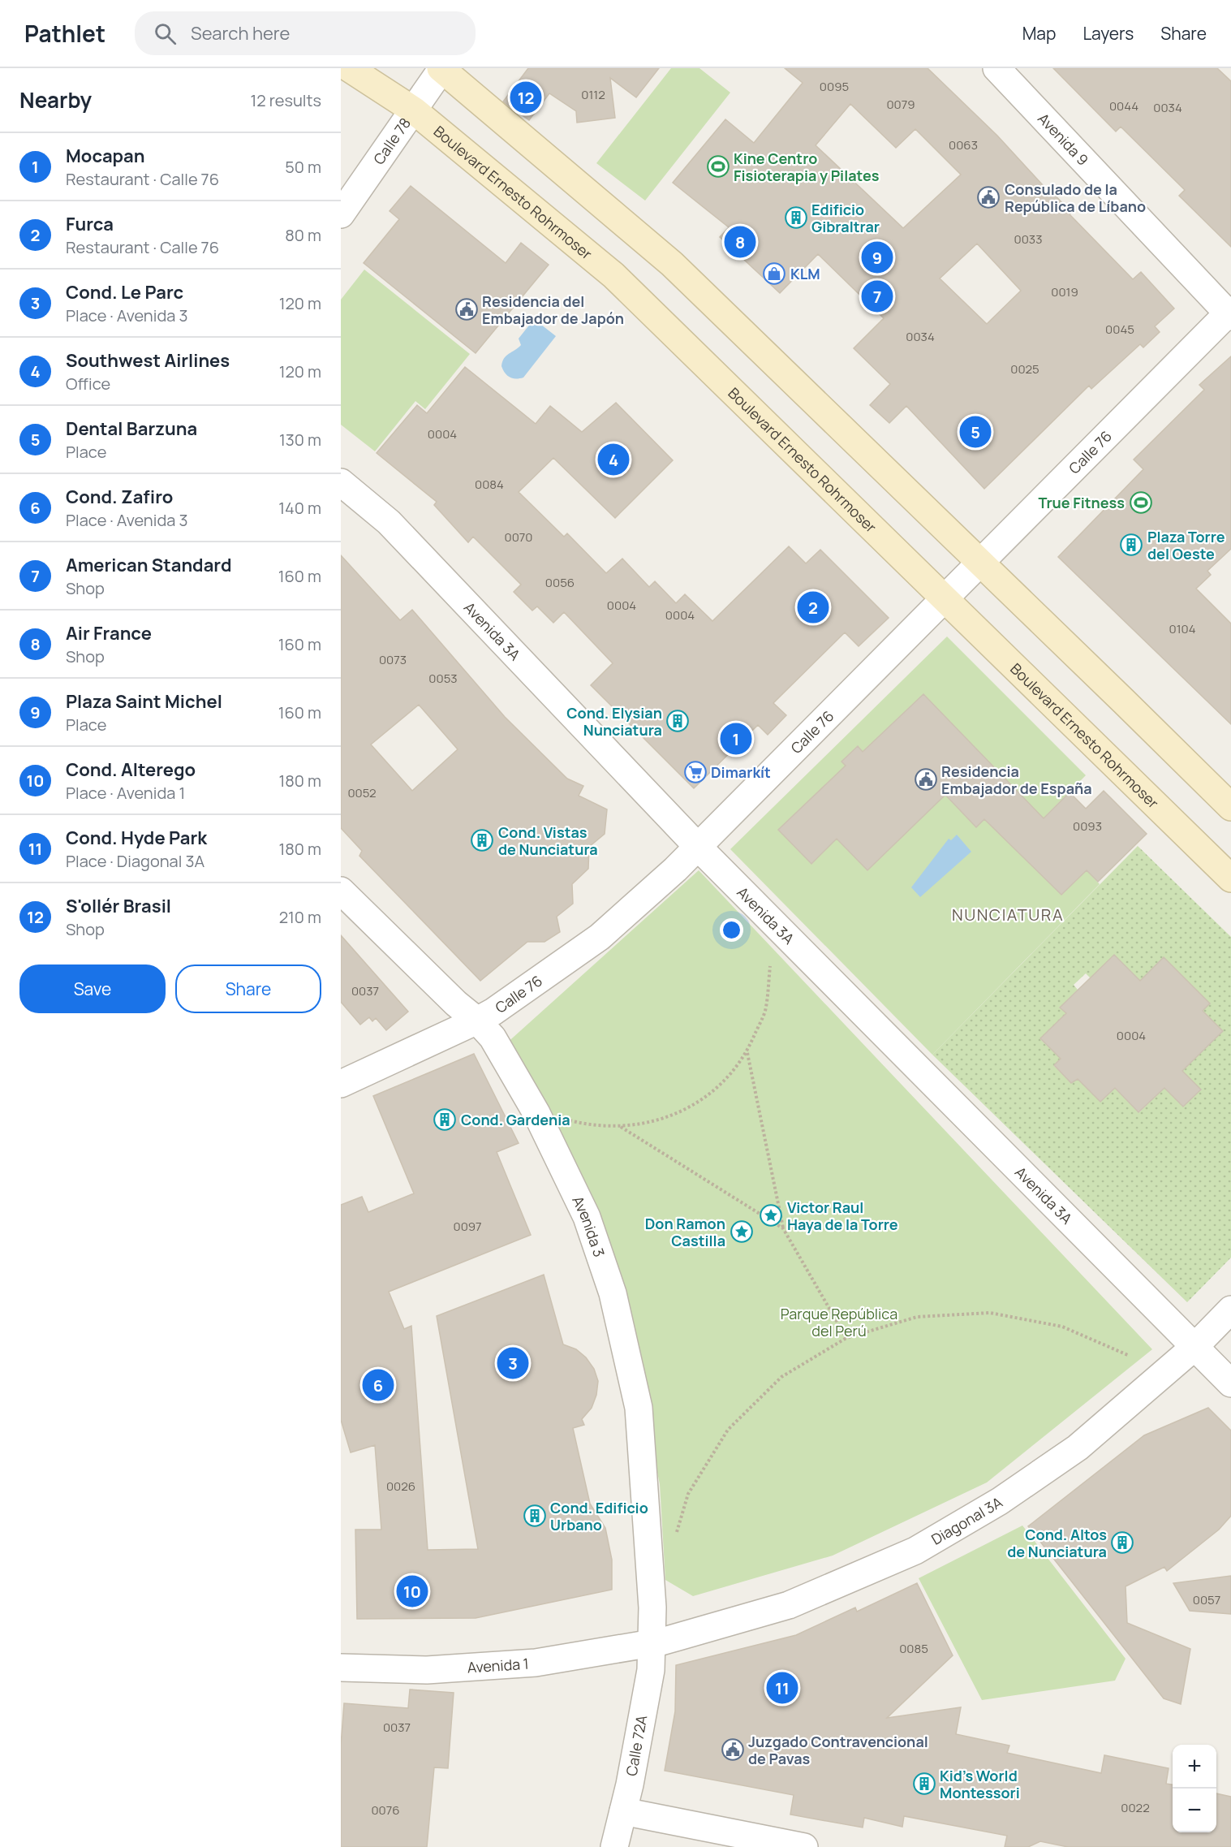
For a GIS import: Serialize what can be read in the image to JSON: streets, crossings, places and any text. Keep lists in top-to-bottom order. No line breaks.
{"streets":{"main road":["Boulevard Ernesto Rohrmoser"],"street":["Avenida 9","Calle 78","Calle 76","Avenida 3A","Avenida 3","Diagonal 3A","Avenida 1","Calle 72A"]},"crossings":[["Avenida 9","Calle 76"],["Calle 78","Boulevard Ernesto Rohrmoser"],["Boulevard Ernesto Rohrmoser","Calle 76"],["Calle 76","Avenida 3A"],["Calle 76","Avenida 3"],["Avenida 3A","Diagonal 3A"],["Avenida 3","Diagonal 3A"],["Avenida 3","Avenida 1"],["Avenida 3","Calle 72A"],["Diagonal 3A","Avenida 1"],["Diagonal 3A","Calle 72A"],["Avenida 1","Calle 72A"]],"districts":["NUNCIATURA"],"parks":["Parque República del Perú"],"places":{"sports":["Kine Centro Fisioterapia y Pilates","True Fitness"],"public building":["Consulado de la República de Líbano","Residencia del Embajador de Japón","Residencia Embajador de España","Juzgado Contravencional de Pavas"],"building":["Edificio Gibraltrar","Plaza Torre del Oeste","Cond. Elysian Nunciatura","Cond. Vistas de Nunciatura","Cond. Gardenia","Cond. Edificio Urbano","Cond. Altos de Nunciatura","Kid’s World Montessori"],"shop":["KLM"],"supermarket":["Dimarkít"],"place":["Victor Raul Haya de la Torre","Don Ramon Castilla"]},"house_numbers":["0095","0112","0079","0044","0034","0063","0033","0019","0045","0034","0025","0004","0084","0070","0056","0004","0004","0104","0073","0053","0052","0093","0037","0004","0097","0026","0057","0085","0037","0022","0076"],"page":{"header":"Pathlet","search":"Search here","nav":["Map","Layers","Share"],"heading":["Nearby","12 results"],"pins":["12","8","9","7","5","4","2","1","3","6","10","11"],"list":[{"mark":"1","name":"Mocapan","note":"Restaurant · Calle 76","value":"50 m"},{"mark":"2","name":"Furca","note":"Restaurant · Calle 76","value":"80 m"},{"mark":"3","name":"Cond. Le Parc","note":"Place · Avenida 3","value":"120 m"},{"mark":"4","name":"Southwest Airlines","note":"Office","value":"120 m"},{"mark":"5","name":"Dental Barzuna","note":"Place","value":"130 m"},{"mark":"6","name":"Cond. Zafiro","note":"Place · Avenida 3","value":"140 m"},{"mark":"7","name":"American Standard","note":"Shop","value":"160 m"},{"mark":"8","name":"Air France","note":"Shop","value":"160 m"},{"mark":"9","name":"Plaza Saint Michel","note":"Place","value":"160 m"},{"mark":"10","name":"Cond. Alterego","note":"Place · Avenida 1","value":"180 m"},{"mark":"11","name":"Cond. Hyde Park","note":"Place · Diagonal 3A","value":"180 m"},{"mark":"12","name":"S'ollér Brasil","note":"Shop","value":"210 m"}],"buttons":["Save","Share"],"map_buttons":["+","−"]}}
